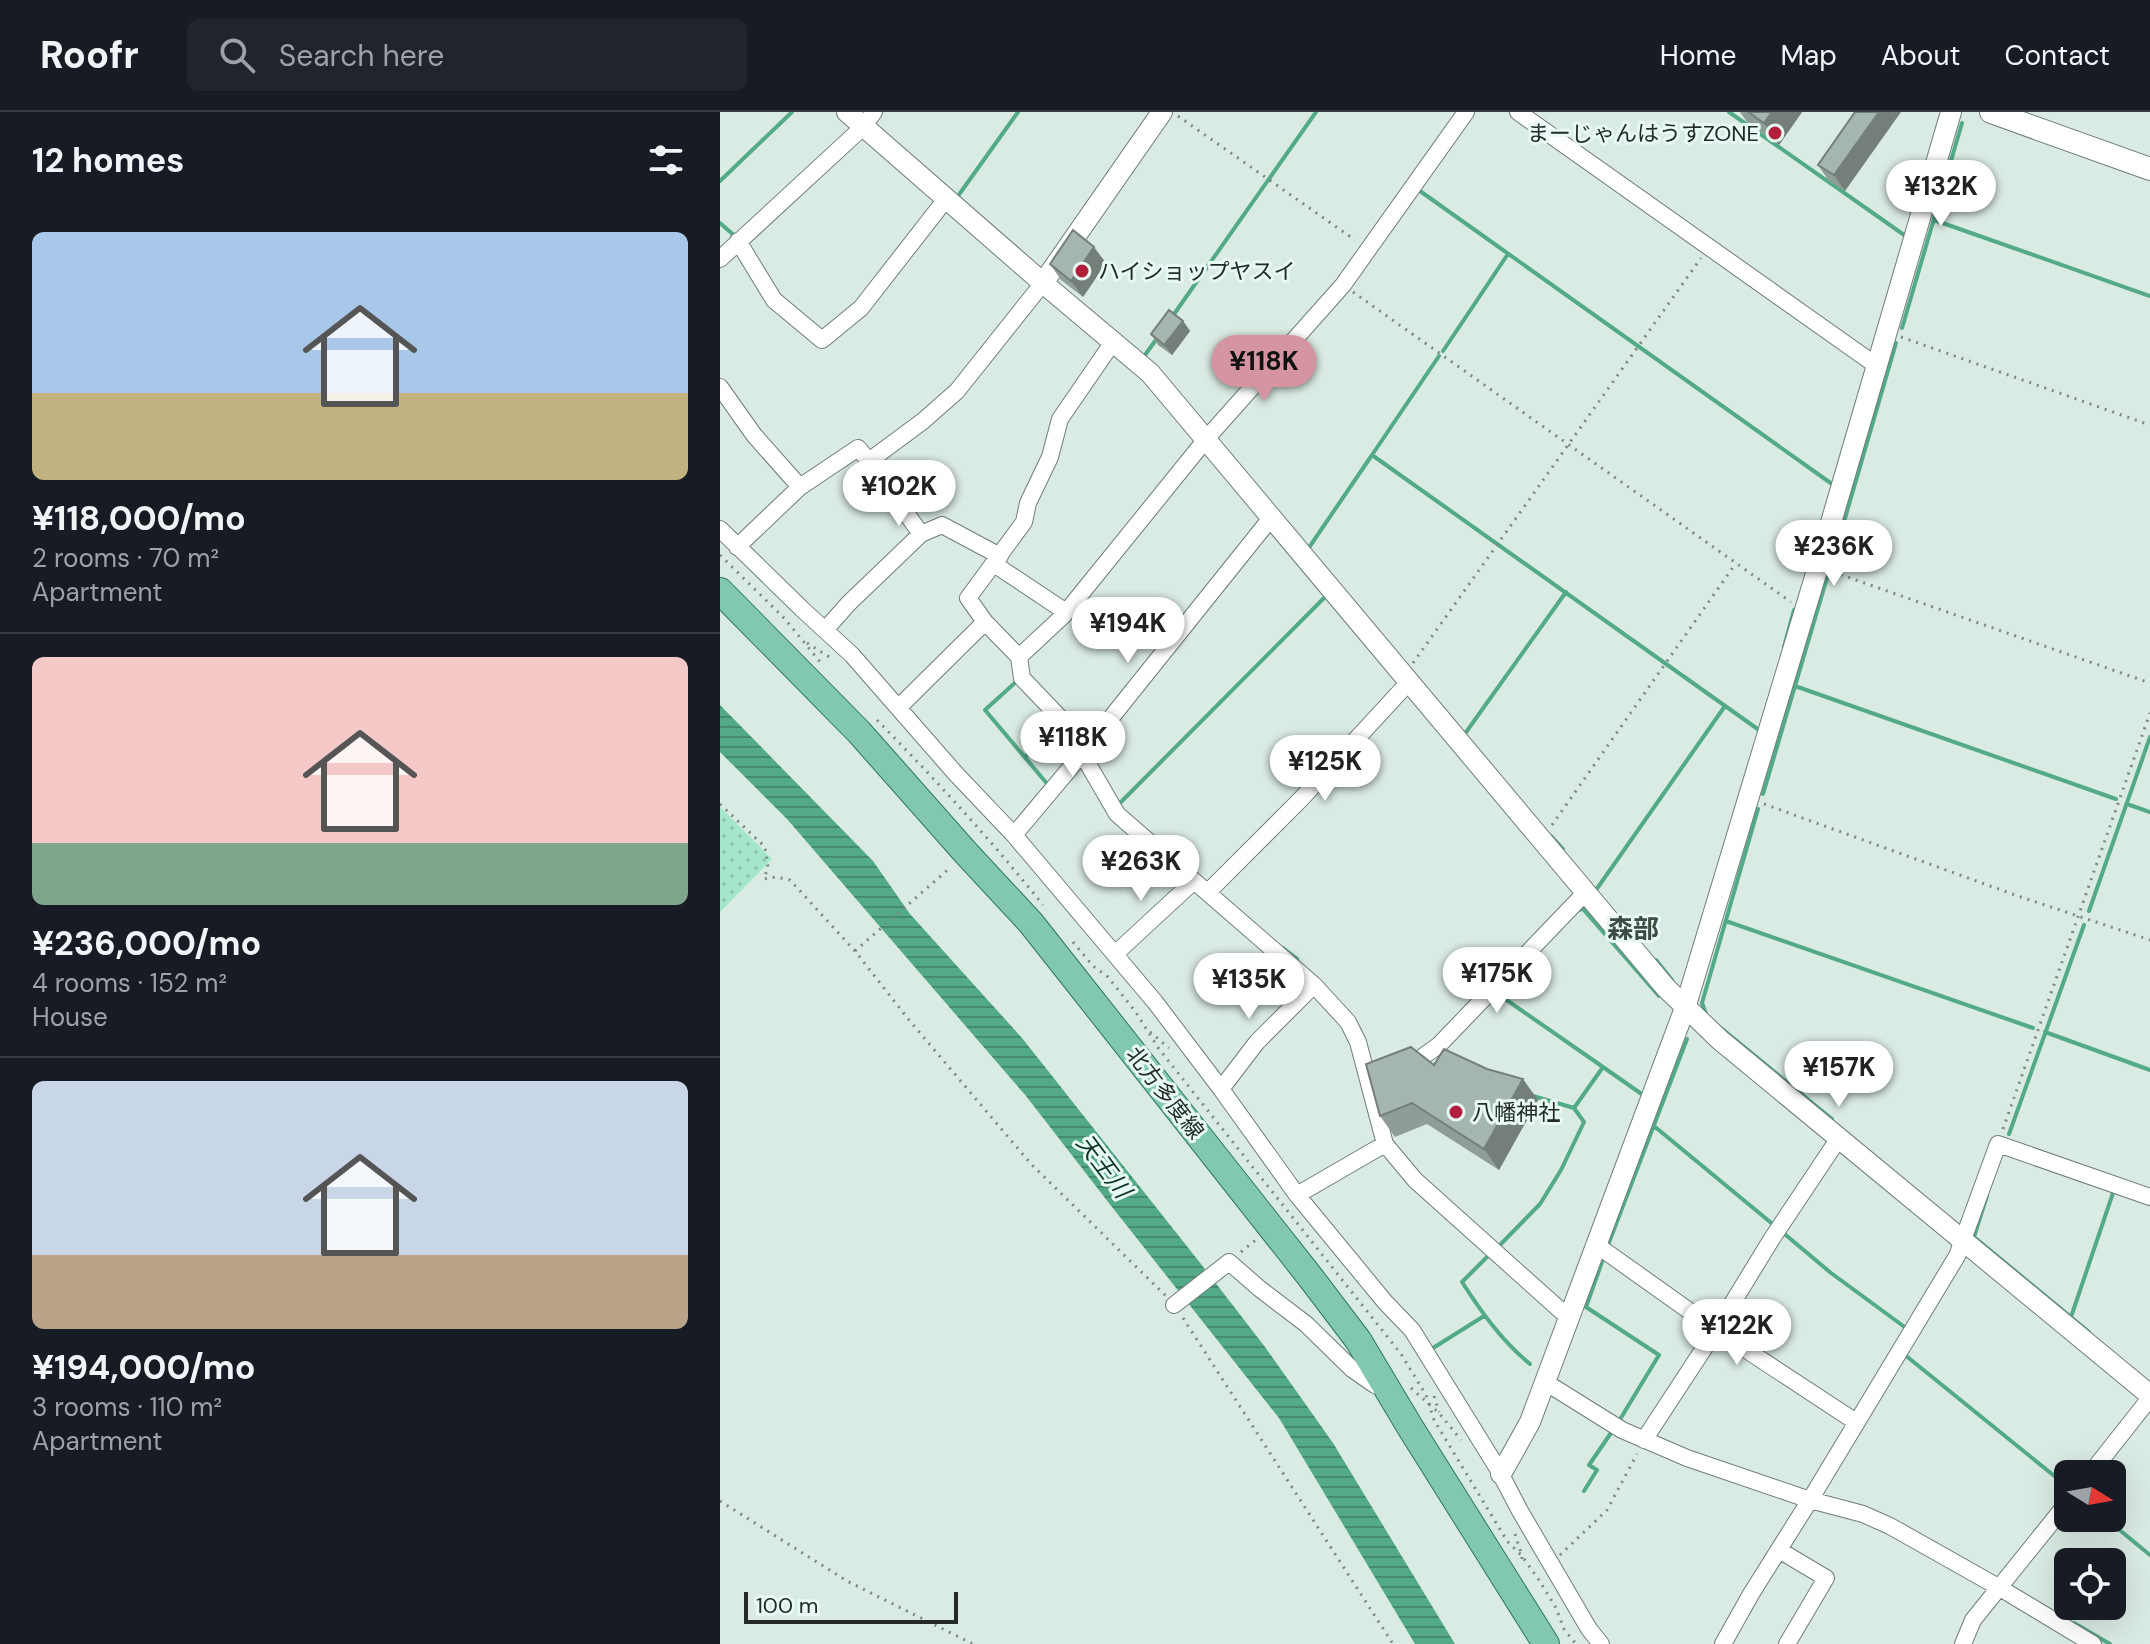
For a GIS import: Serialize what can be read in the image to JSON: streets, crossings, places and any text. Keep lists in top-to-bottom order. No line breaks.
{"streets":{"main road":["北方多度線"]},"districts":["森部"],"water":["天王川"],"places":["まーじゃんはうすZONE","ハイショップヤスイ","八幡神社"],"scale_bar":"100 m","north":"right","page":{"header":"Roofr","search":"Search here","nav":["Home","Map","About","Contact"],"heading":"12 homes","price":["¥132K","¥118K","¥102K","¥236K","¥194K","¥118K","¥125K","¥263K","¥175K","¥135K","¥157K","¥122K"],"list":[{"name":"¥118,000/mo","note":"2 rooms · 70 m² · Apartment"},{"name":"¥236,000/mo","note":"4 rooms · 152 m² · House"},{"name":"¥194,000/mo","note":"3 rooms · 110 m² · Apartment"}],"scale":"100 m"}}
